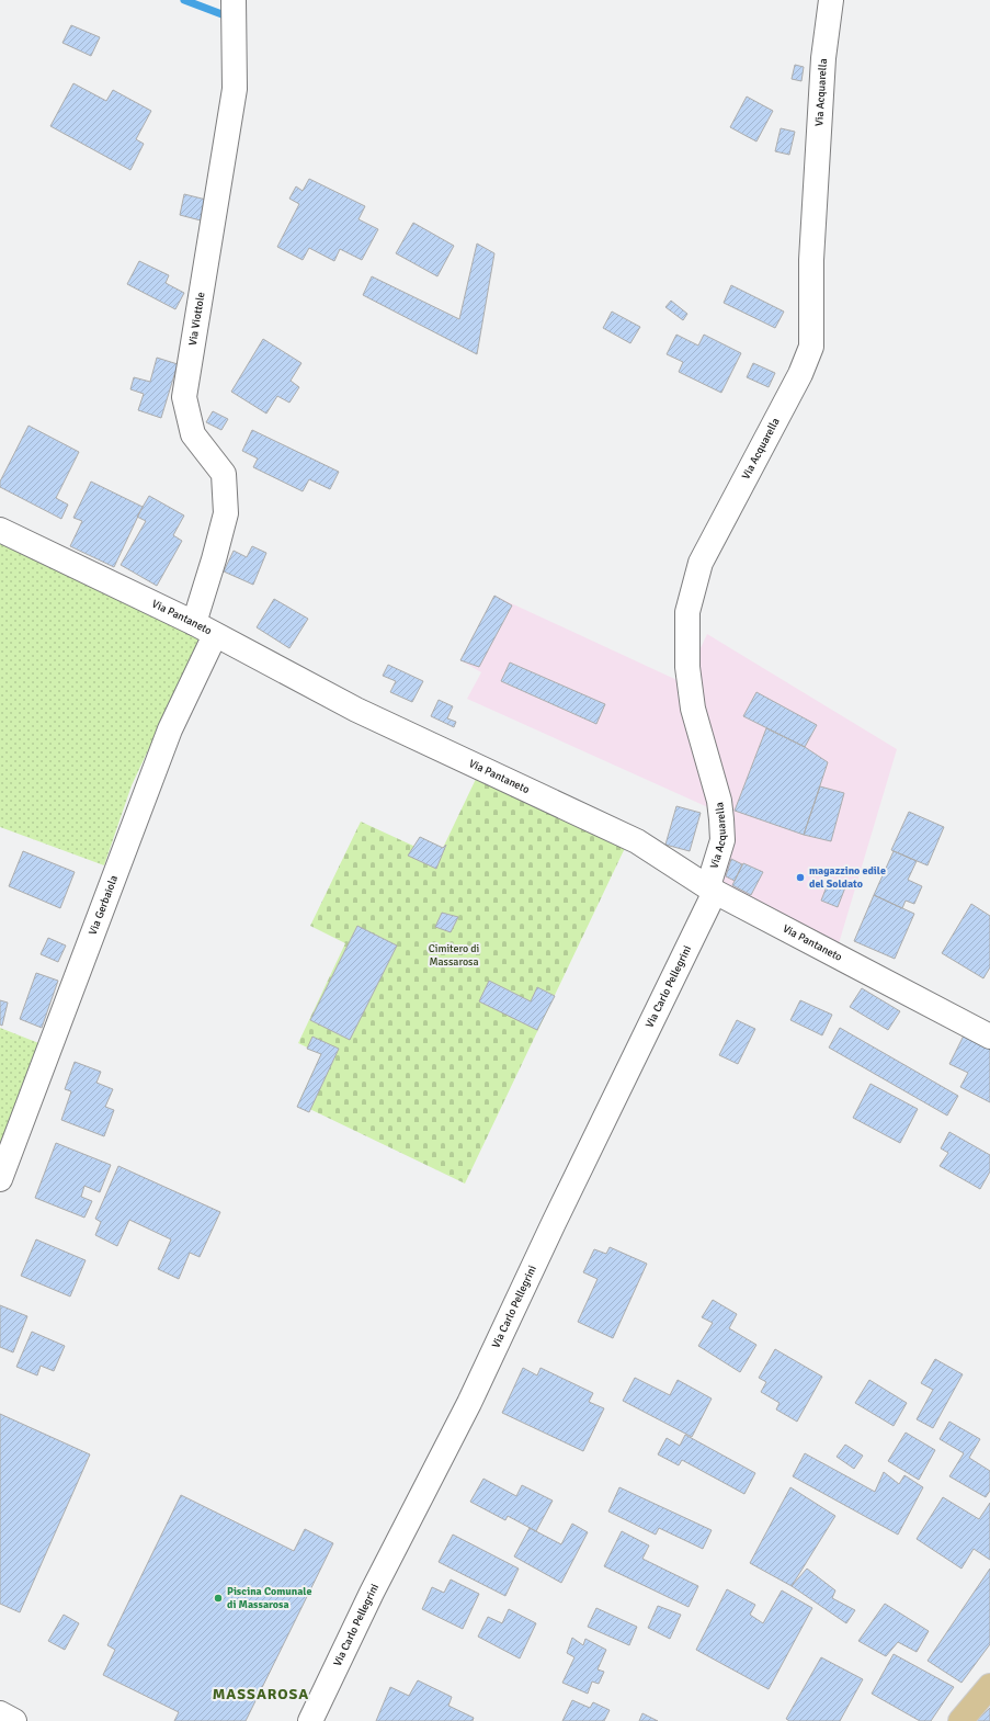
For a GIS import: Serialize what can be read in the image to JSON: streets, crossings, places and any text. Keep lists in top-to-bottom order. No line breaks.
{"streets":{"street":["Via Acquarella","Via Viottole","Via Pantaneto","Via Gerbaiola","Via Carlo Pellegrini"]},"crossings":[["Via Acquarella","Via Pantaneto"],["Via Acquarella","Via Carlo Pellegrini"],["Via Viottole","Via Pantaneto"],["Via Pantaneto","Via Gerbaiola"],["Via Pantaneto","Via Carlo Pellegrini"]],"districts":["MASSAROSA"],"parks":["Cimitero di Massarosa"],"places":["magazzino edile del Soldato","Piscina Comunale di Massarosa"]}
